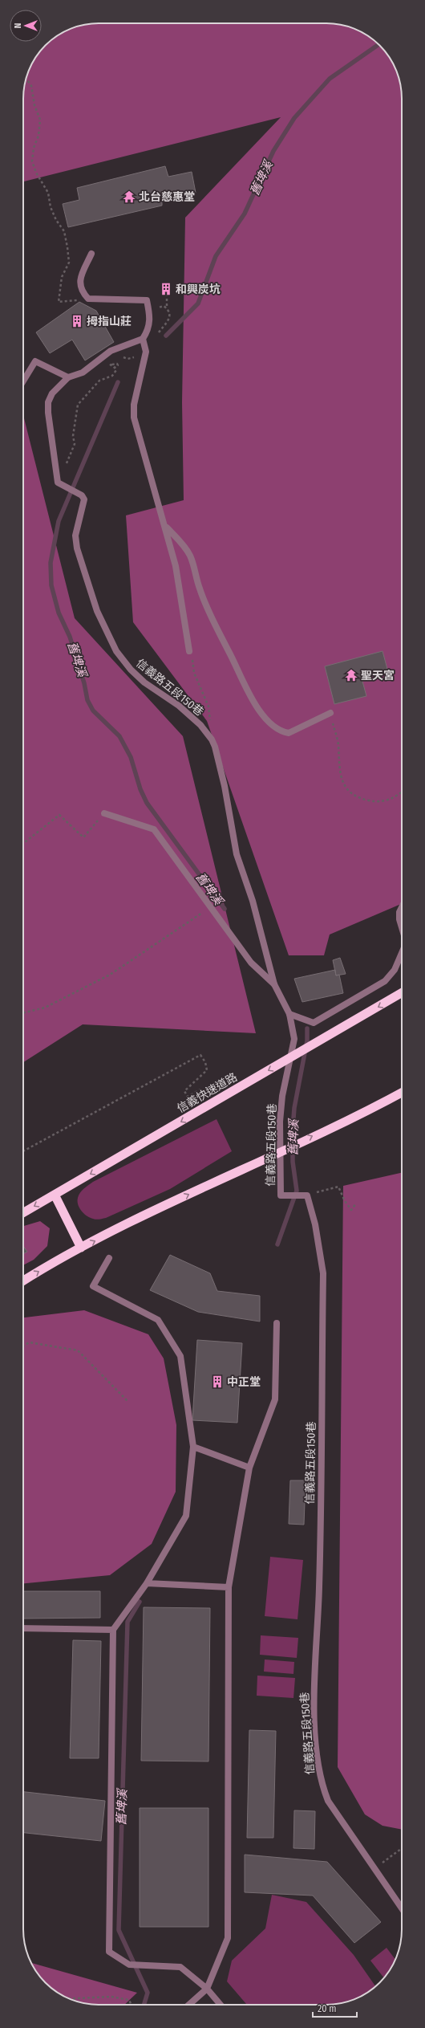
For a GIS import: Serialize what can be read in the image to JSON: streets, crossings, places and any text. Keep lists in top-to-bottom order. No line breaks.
{"streets":{"highway":["信義快速道路"],"street":["信義路五段150巷"]},"water":["舊埤溪"],"places":{"temple":["北台慈惠堂","聖天宮"],"building":["和興炭坑","拇指山莊","中正堂"]},"scale_bar":"20 m","north":"left"}
